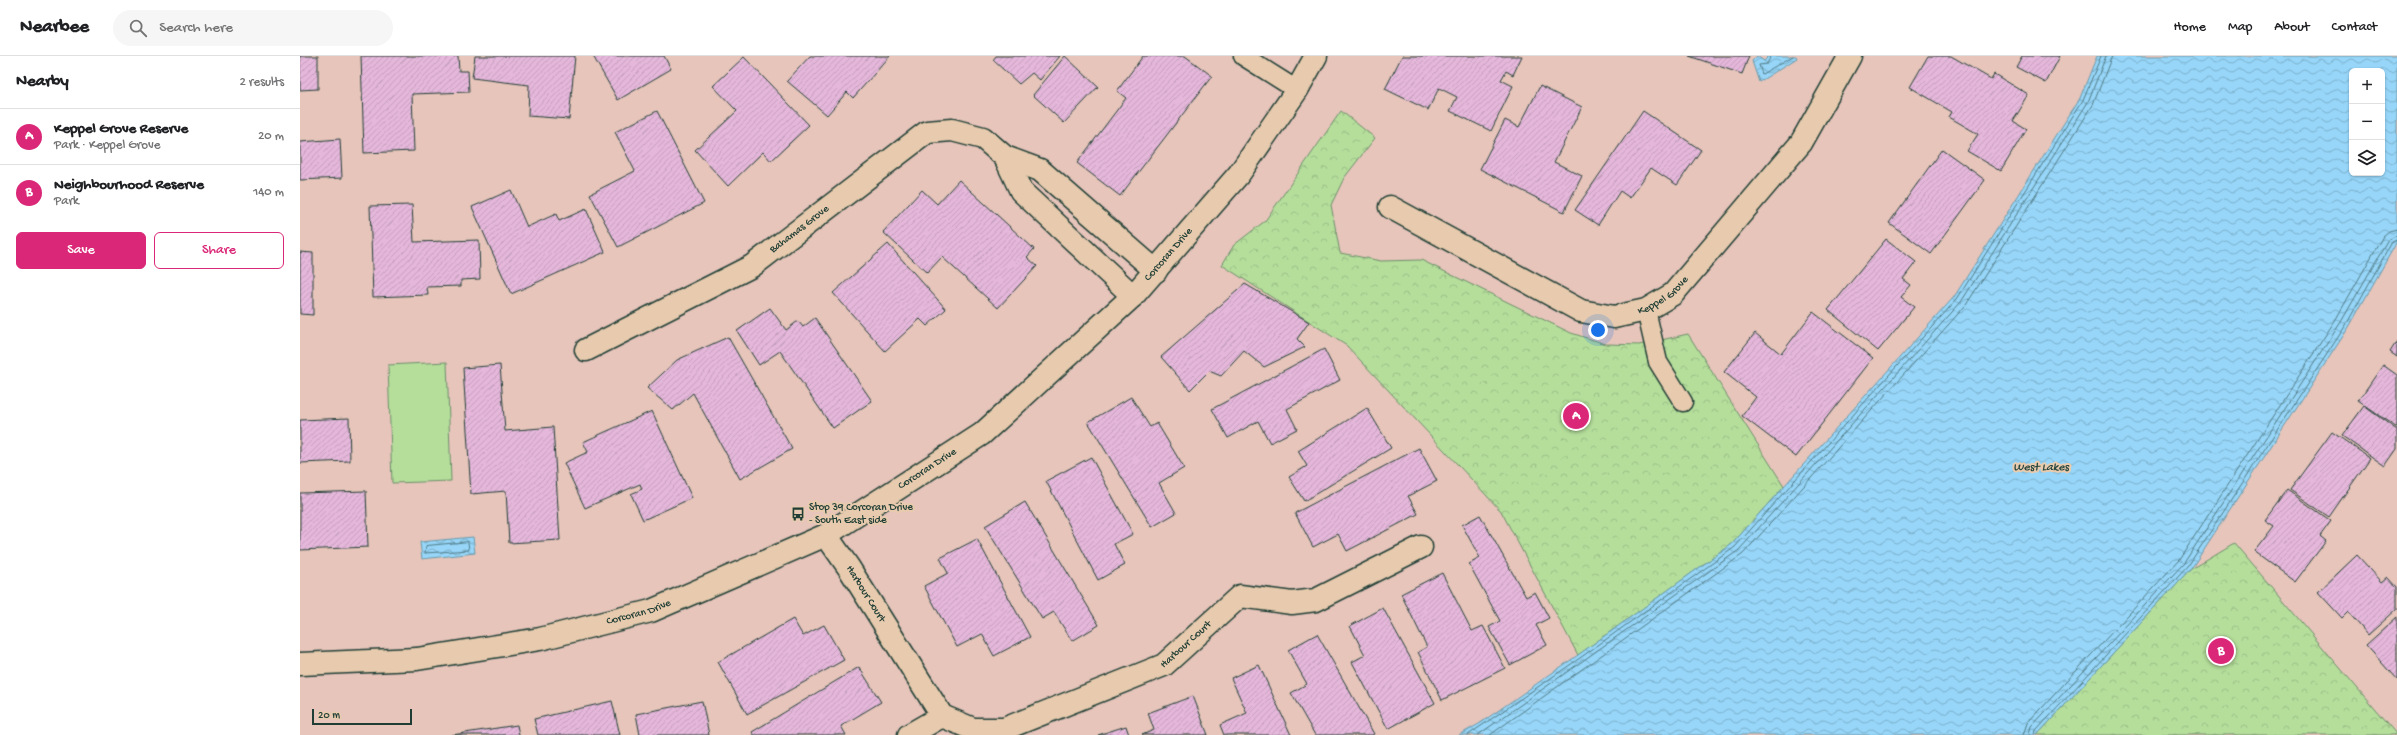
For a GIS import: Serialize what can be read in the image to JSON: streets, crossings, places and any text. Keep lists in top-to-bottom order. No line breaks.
{"streets":{"street":["Bahamas Grove","Corcoran Drive","Keppel Grove","Harbour Court"]},"crossings":[["Bahamas Grove","Corcoran Drive"],["Corcoran Drive","Harbour Court"]],"water":["West Lakes"],"places":{"bus stop":["Stop 39 Corcoran Drive - South East side"]},"scale_bar":"20 m","page":{"header":"Nearbee","search":"Search here","nav":["Home","Map","About","Contact"],"heading":["Nearby","2 results"],"map_buttons":["+","−"],"list":[{"mark":"A","name":"Keppel Grove Reserve","note":"Park · Keppel Grove","value":"20 m"},{"mark":"B","name":"Neighbourhood Reserve","note":"Park","value":"140 m"}],"buttons":["Save","Share"],"pins":["A","B"],"scale":"20 m"}}
